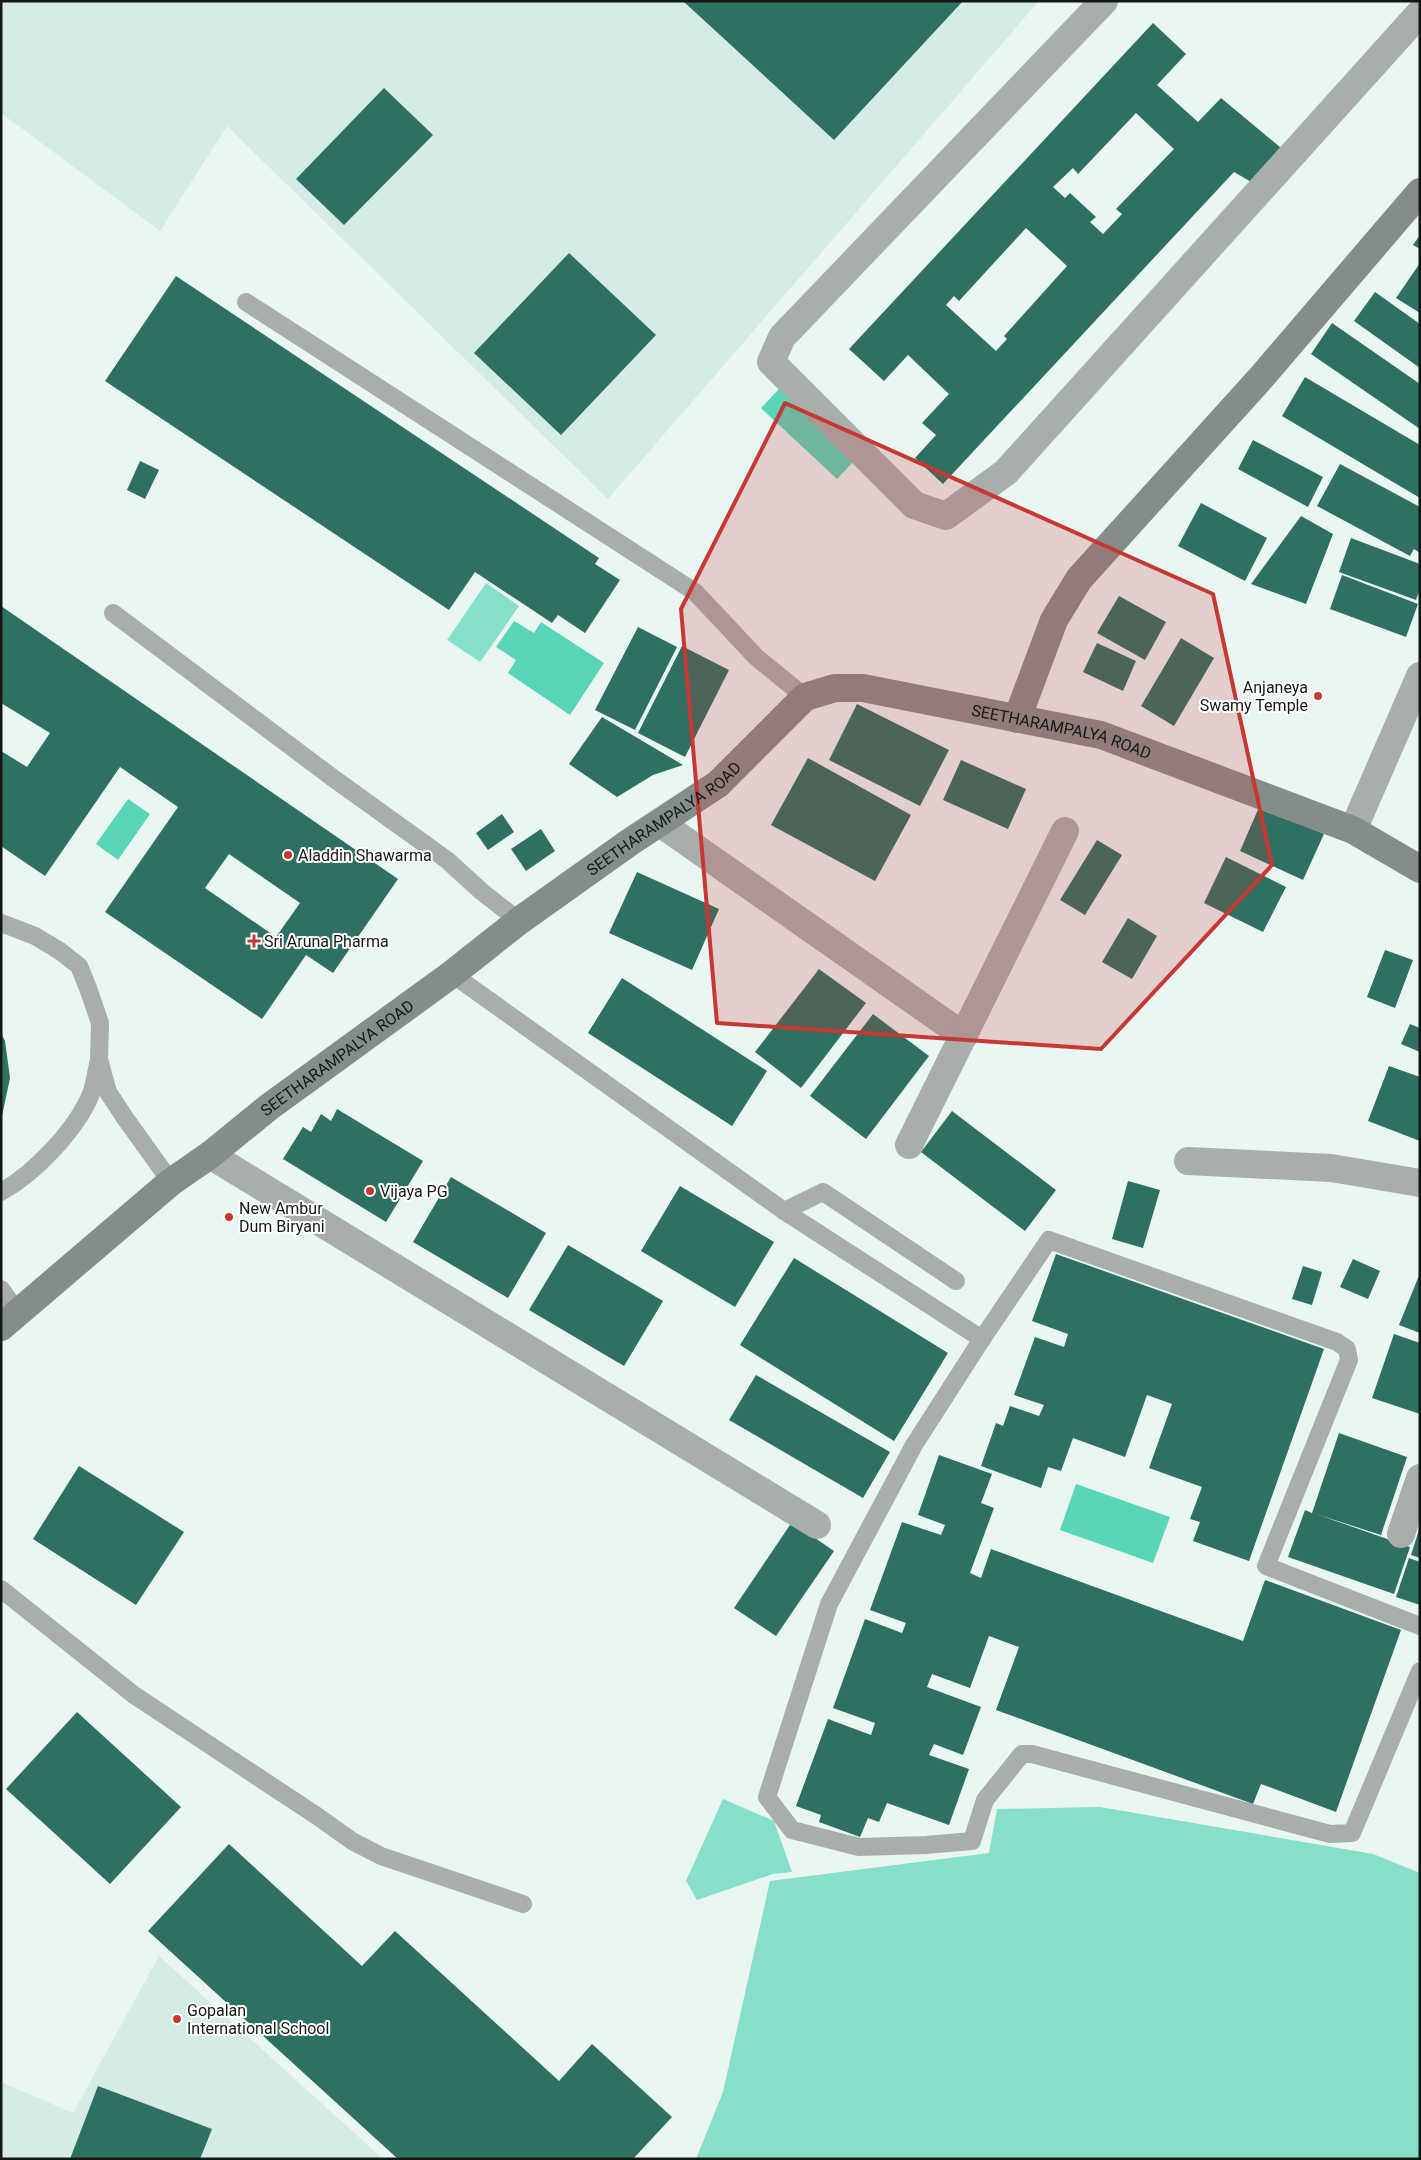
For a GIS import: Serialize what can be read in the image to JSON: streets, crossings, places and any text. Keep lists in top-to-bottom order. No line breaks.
{"streets":{"street":["SEETHARAMPALYA ROAD"]},"places":{"other":["Anjaneya Swamy Temple","Aladdin Shawarma","Vijaya PG","New Ambur Dum Biryani","Gopalan International School"],"health":["Sri Aruna Pharma"]}}
